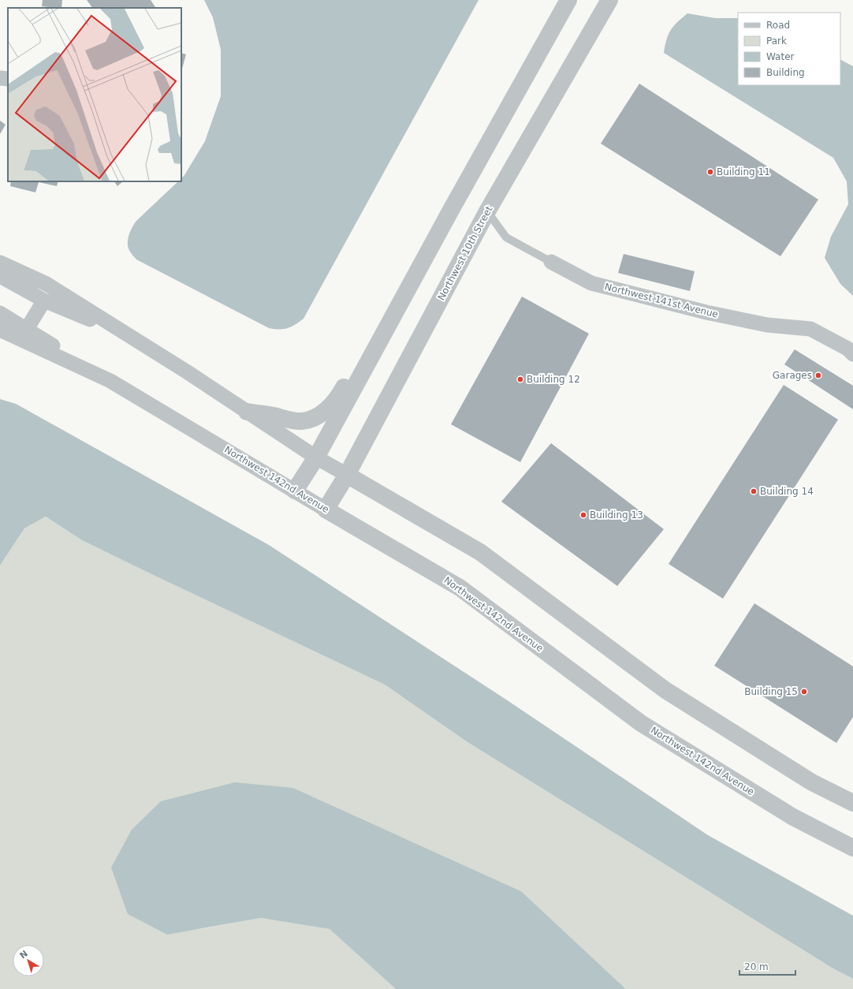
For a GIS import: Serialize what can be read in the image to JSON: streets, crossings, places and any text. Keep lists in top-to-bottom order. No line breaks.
{"streets":{"street":["Northwest 10th Street","Northwest 141st Avenue","Northwest 142nd Avenue"]},"crossings":[["Northwest 10th Street","Northwest 141st Avenue"],["Northwest 10th Street","Northwest 142nd Avenue"]],"places":["Building 11","Garages","Building 12","Building 14","Building 13","Building 15"],"legend":["Road","Park","Water","Building"],"scale_bar":"20 m","north":"top left"}
